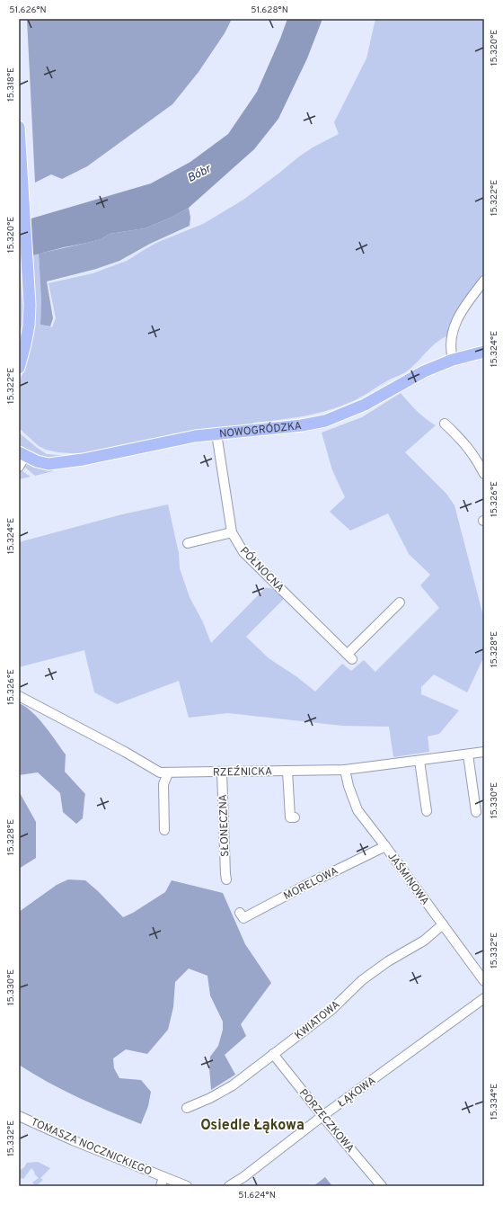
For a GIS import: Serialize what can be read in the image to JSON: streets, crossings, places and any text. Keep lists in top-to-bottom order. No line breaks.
{"streets":{"main road":["NOWOGRÓDZKA"],"street":["PÓŁNOCNA","RZEŹNICKA","SŁONECZNA","JAŚMINOWA","MORELOWA","KWIATOWA","ŁĄKOWA","PORZECZKOWA","TOMASZA NOCZNICKIEGO"]},"crossings":[["NOWOGRÓDZKA","PÓŁNOCNA"],["RZEŹNICKA","SŁONECZNA"],["RZEŹNICKA","JAŚMINOWA"],["JAŚMINOWA","MORELOWA"],["JAŚMINOWA","KWIATOWA"],["KWIATOWA","PORZECZKOWA"],["ŁĄKOWA","PORZECZKOWA"]],"districts":["Osiedle Łąkowa"],"water":["Bóbr"],"coordinates":["51.626°N","51.628°N","15.320°E","15.318°E","15.322°E","15.324°E","15.326°E","15.328°E","15.330°E","15.332°E","15.334°E","51.624°N"]}
